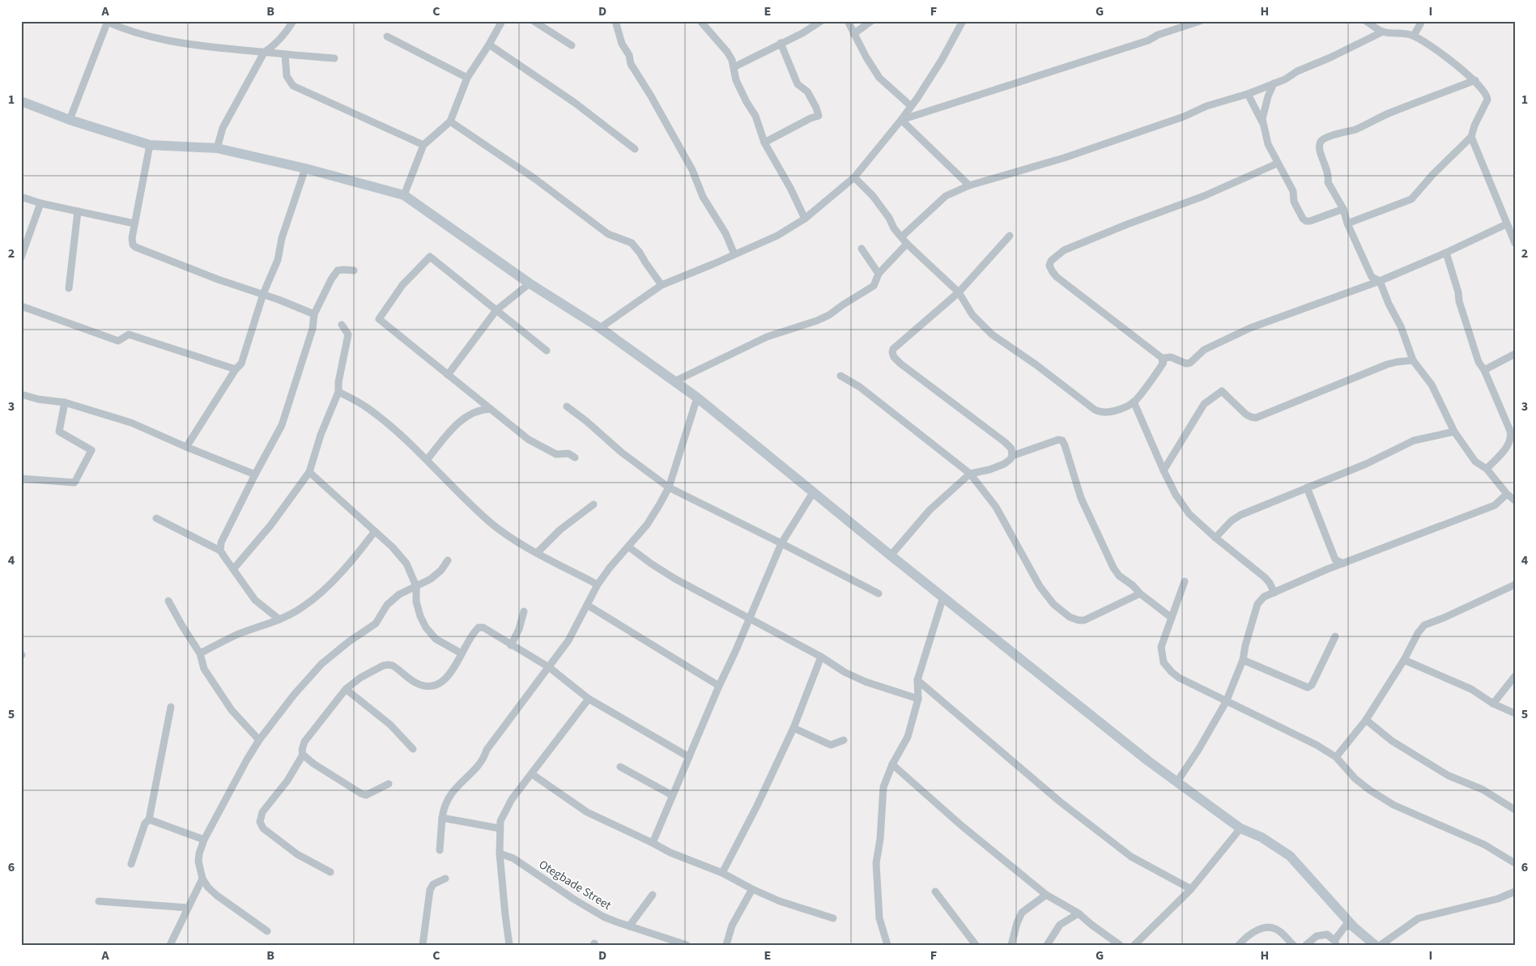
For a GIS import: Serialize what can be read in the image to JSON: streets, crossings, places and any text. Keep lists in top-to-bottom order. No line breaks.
{"streets":{"street":["Otegbade Street"]},"grid":{"columns":["A","B","C","D","E","F","G","H","I"],"rows":["1","2","3","4","5","6"]}}
